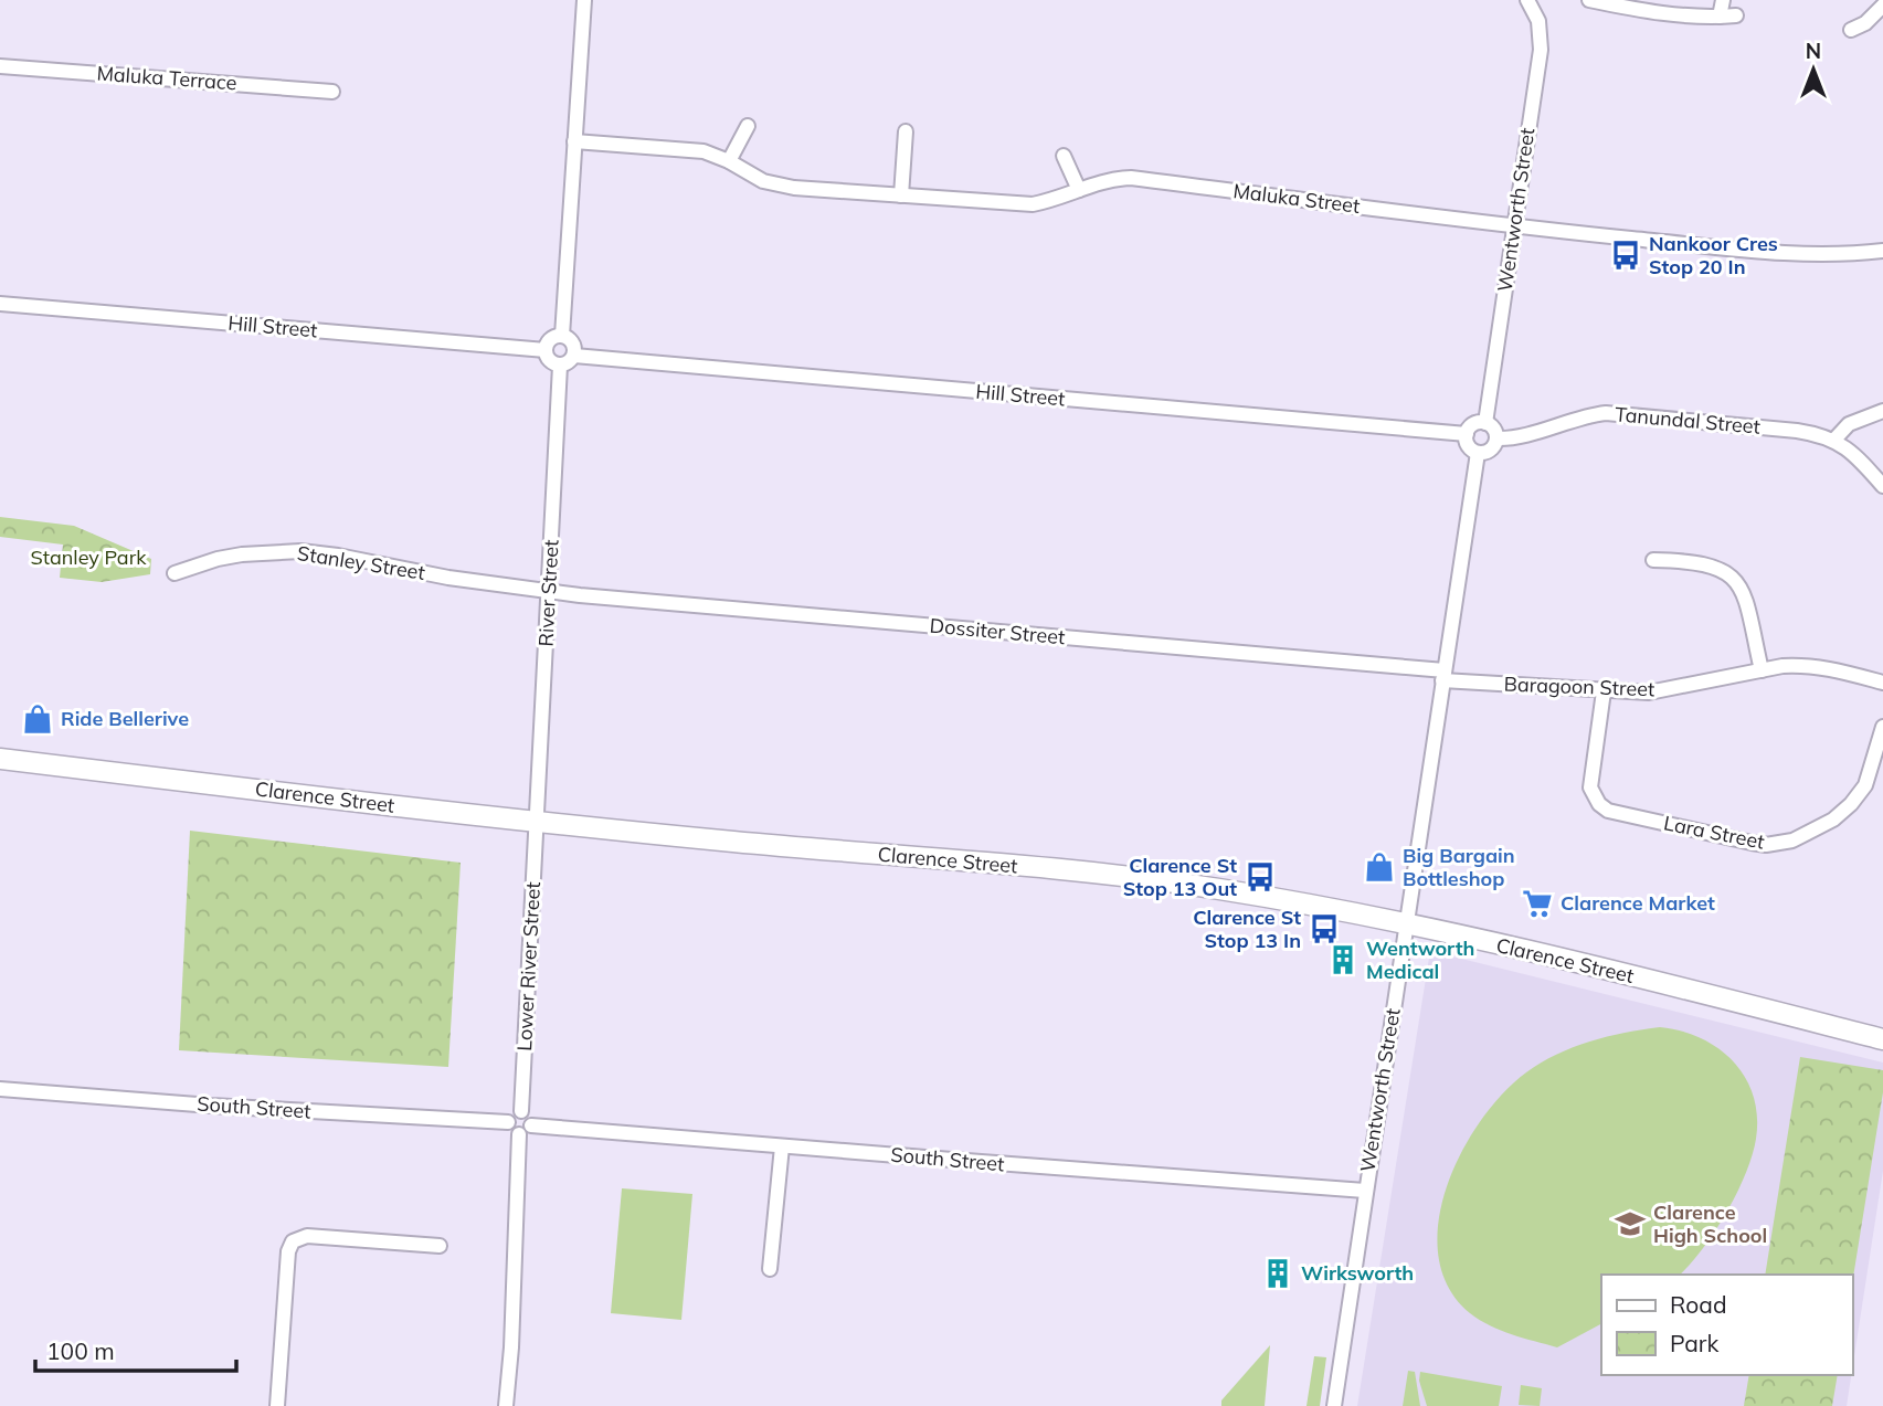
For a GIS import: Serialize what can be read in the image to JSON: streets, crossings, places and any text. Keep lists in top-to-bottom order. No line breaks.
{"streets":{"main road":["Clarence Street"],"street":["Maluka Terrace","Maluka Street","Wentworth Street","Hill Street","Tanundal Street","Stanley Street","River Street","Dossiter Street","Baragoon Street","Lara Street","Lower River Street","South Street"]},"crossings":[["Maluka Street","Wentworth Street"],["Wentworth Street","Hill Street"],["Wentworth Street","Tanundal Street"],["Wentworth Street","Dossiter Street"],["Wentworth Street","Baragoon Street"],["Wentworth Street","Clarence Street"],["Wentworth Street","South Street"],["Hill Street","Tanundal Street"],["Hill Street","River Street"],["Stanley Street","River Street"],["Stanley Street","Dossiter Street"],["River Street","Dossiter Street"],["River Street","Clarence Street"],["River Street","Lower River Street"],["Dossiter Street","Baragoon Street"],["Baragoon Street","Lara Street"],["Clarence Street","Lower River Street"],["Lower River Street","South Street"]],"parks":["Stanley Park"],"places":{"bus stop":["Nankoor Cres Stop 20 In","Clarence St Stop 13 Out","Clarence St Stop 13 In"],"shop":["Ride Bellerive","Big Bargain Bottleshop"],"supermarket":["Clarence Market"],"building":["Wentworth Medical","Wirksworth"],"school or university":["Clarence High School"]},"legend":["Road","Park"],"scale_bar":"100 m","north":"top"}
